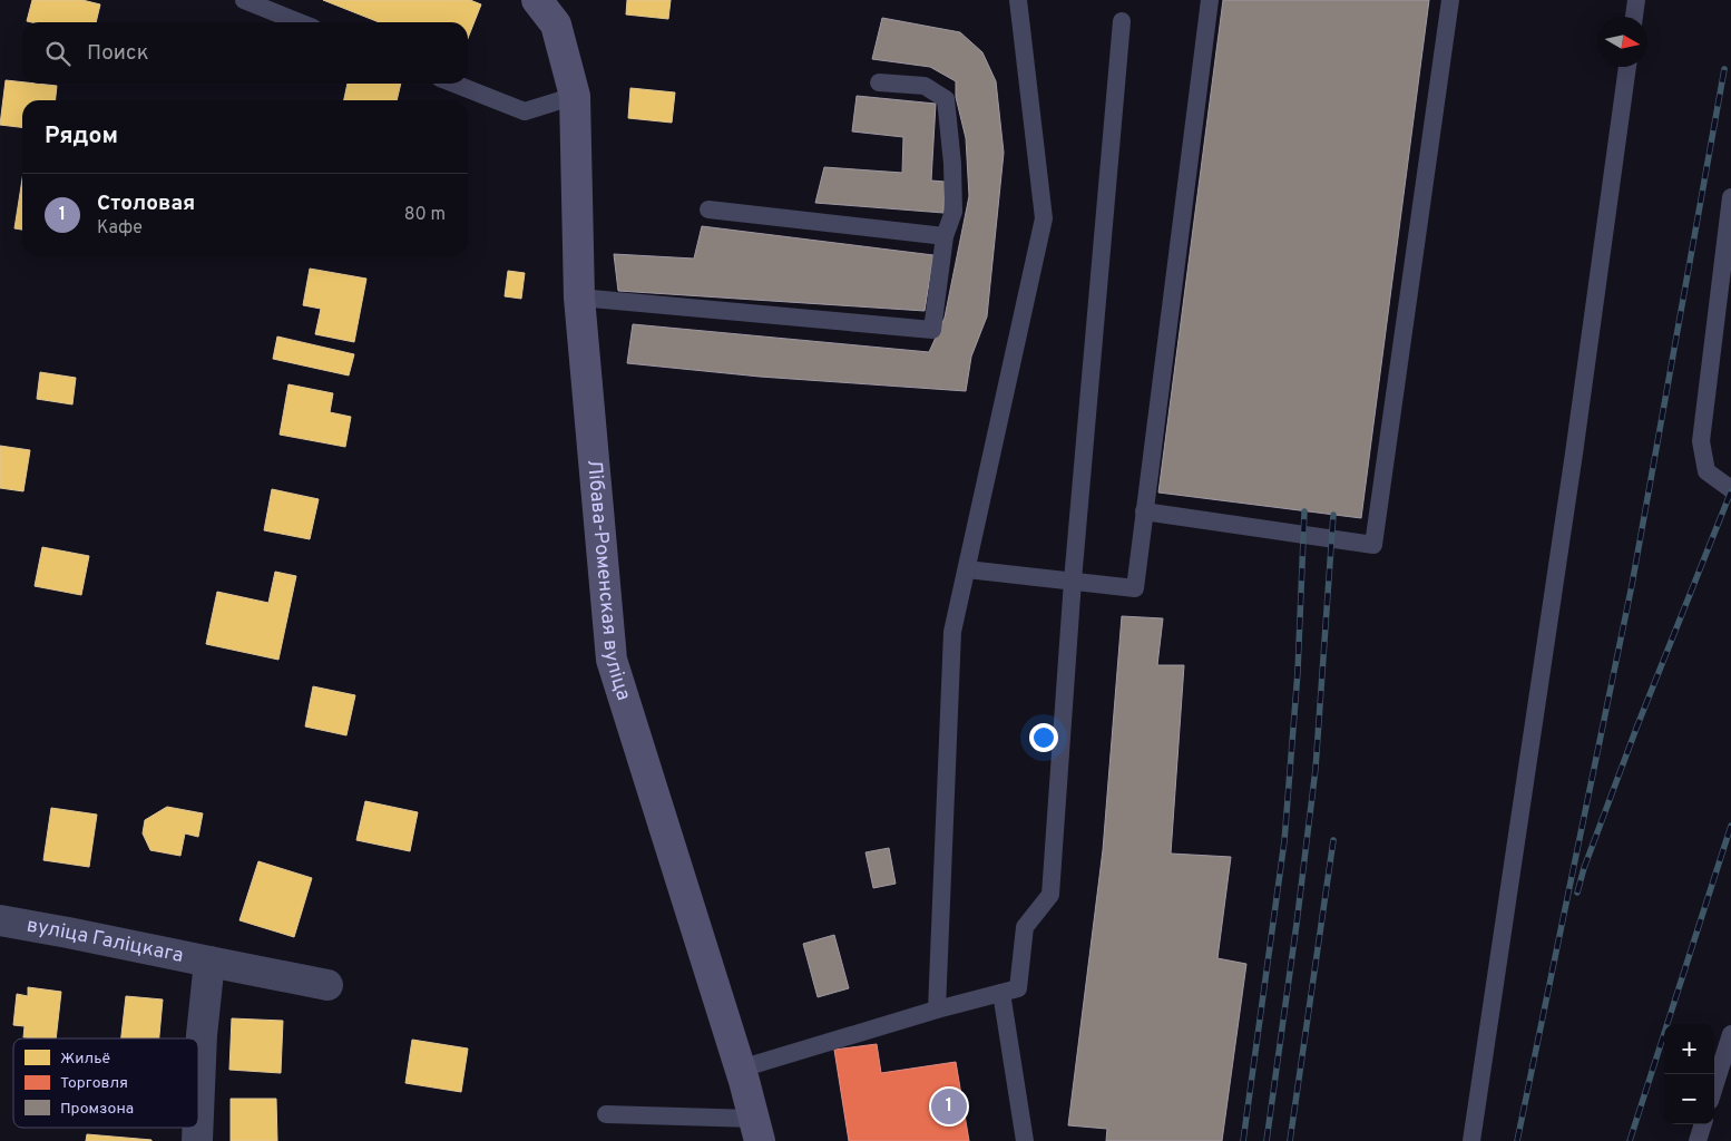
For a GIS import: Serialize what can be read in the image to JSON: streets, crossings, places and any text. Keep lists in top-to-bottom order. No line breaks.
{"streets":{"main road":["Лібава-Роменская вуліца"],"street":["вуліца Галіцкага"]},"legend":["Жильё","Торговля","Промзона"],"north":"right","page":{"search":"Поиск","heading":"Рядом","list":[{"mark":"1","name":"Столовая","note":"Кафе","value":"80 m"}],"map_buttons":["+","−"],"pins":"1"}}
